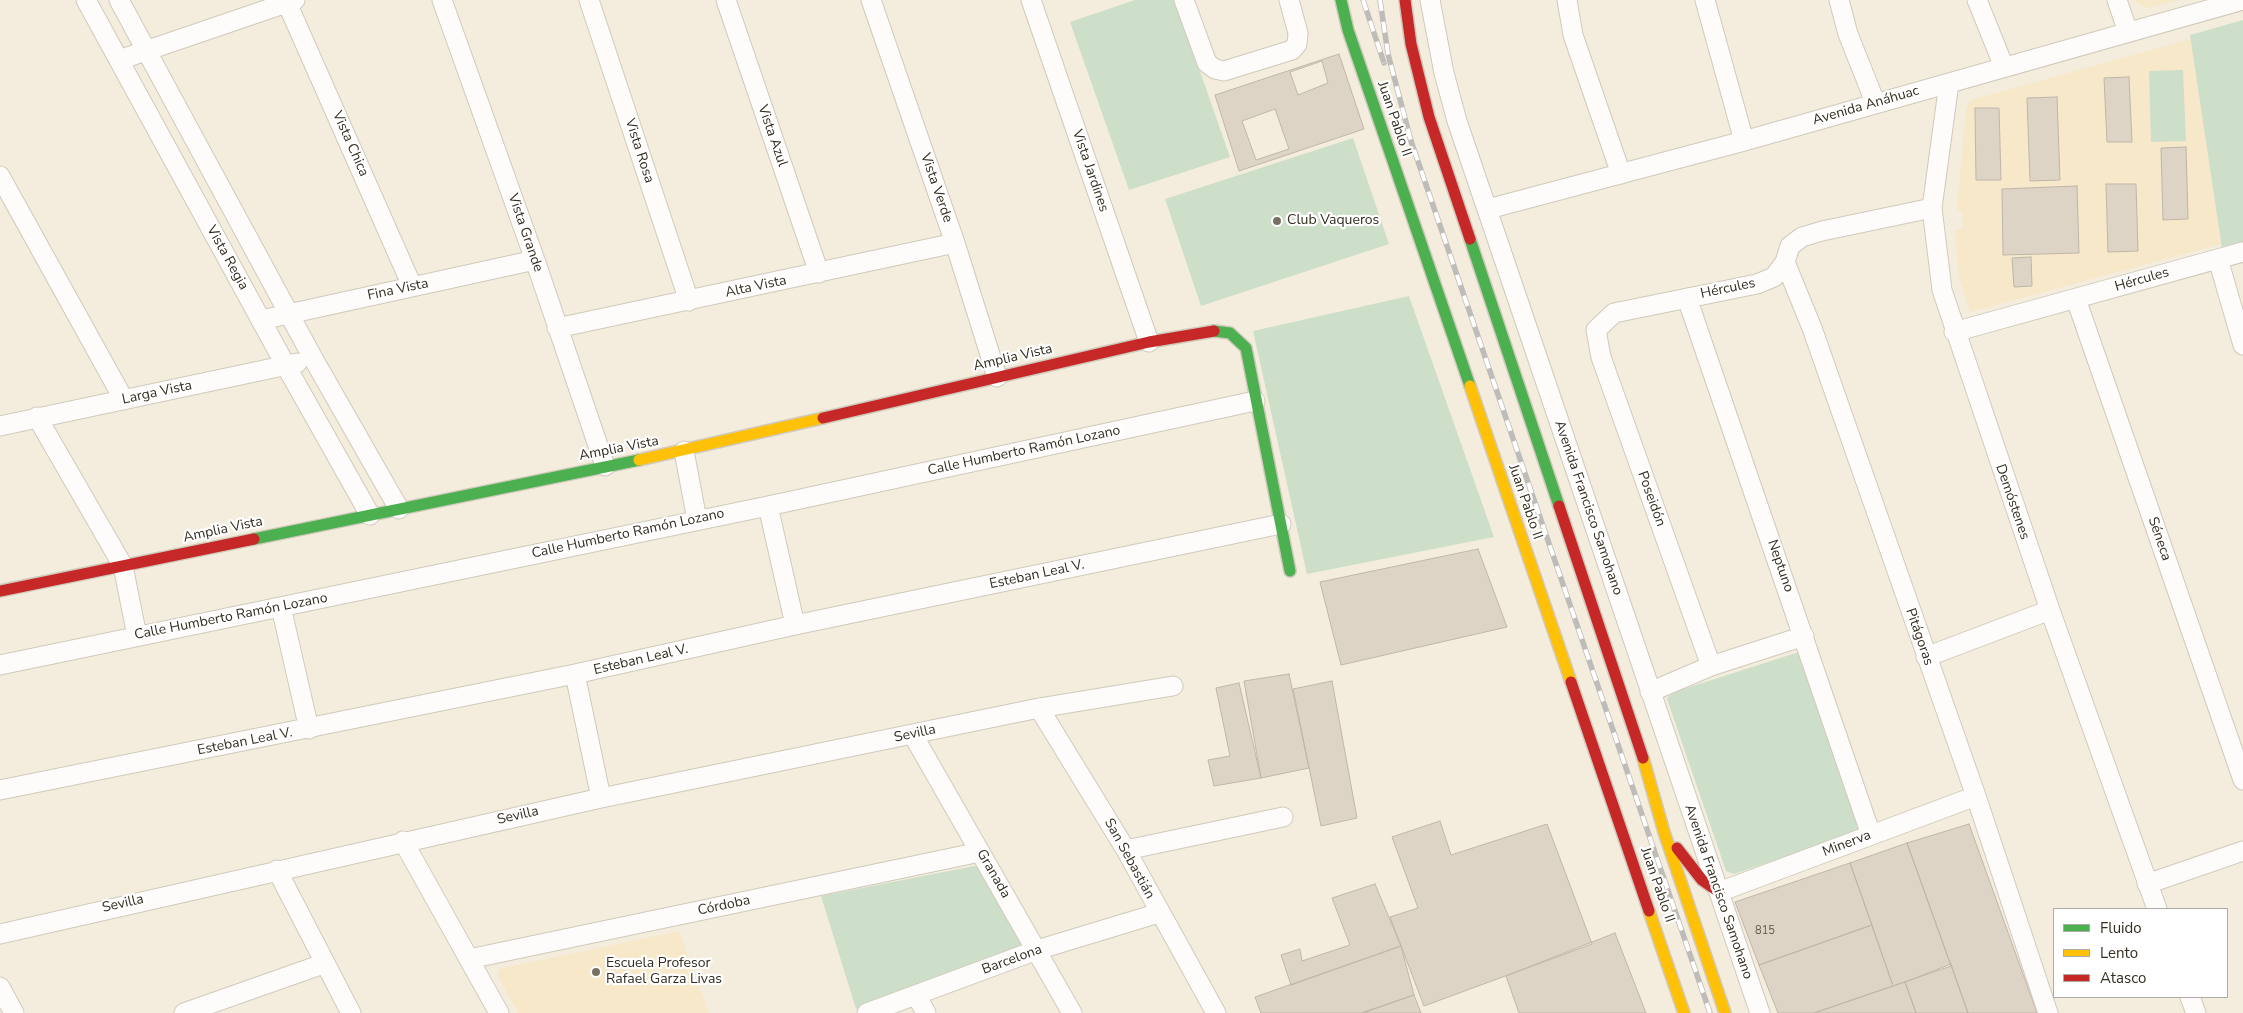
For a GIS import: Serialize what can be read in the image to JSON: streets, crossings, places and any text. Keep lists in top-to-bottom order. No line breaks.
{"streets":{"main road":["Juan Pablo II","Amplia Vista"],"street":["Avenida Anáhuac","Vista Azul","Vista Chica","Vista Rosa","Vista Jardines","Vista Verde","Vista Grande","Vista Regia","Hércules","Alta Vista","Fina Vista","Larga Vista","Calle Humberto Ramón Lozano","Poseidón","Demóstenes","Avenida Francisco Samohano","Séneca","Neptuno","Esteban Leal V.","Pitágoras","Sevilla","Minerva","San Sebastián","Granada","Córdoba","Barcelona"]},"crossings":[["Avenida Anáhuac","Demóstenes"],["Avenida Anáhuac","Avenida Francisco Samohano"],["Vista Azul","Alta Vista"],["Vista Chica","Fina Vista"],["Vista Rosa","Alta Vista"],["Vista Jardines","Amplia Vista"],["Vista Verde","Alta Vista"],["Vista Verde","Amplia Vista"],["Vista Grande","Alta Vista"],["Vista Grande","Fina Vista"],["Vista Grande","Amplia Vista"],["Vista Regia","Fina Vista"],["Vista Regia","Amplia Vista"],["Vista Regia","Larga Vista"],["Hércules","Poseidón"],["Hércules","Demóstenes"],["Hércules","Séneca"],["Hércules","Neptuno"],["Hércules","Pitágoras"],["Amplia Vista","Calle Humberto Ramón Lozano"],["Avenida Francisco Samohano","Minerva"],["Neptuno","Minerva"],["Pitágoras","Minerva"],["Sevilla","San Sebastián"],["Sevilla","Granada"],["San Sebastián","Barcelona"],["Granada","Córdoba"],["Granada","Barcelona"]],"places":["Club Vaqueros","Escuela Profesor Rafael Garza Livas"],"house_numbers":["815"],"legend":["Fluido","Lento","Atasco"]}
